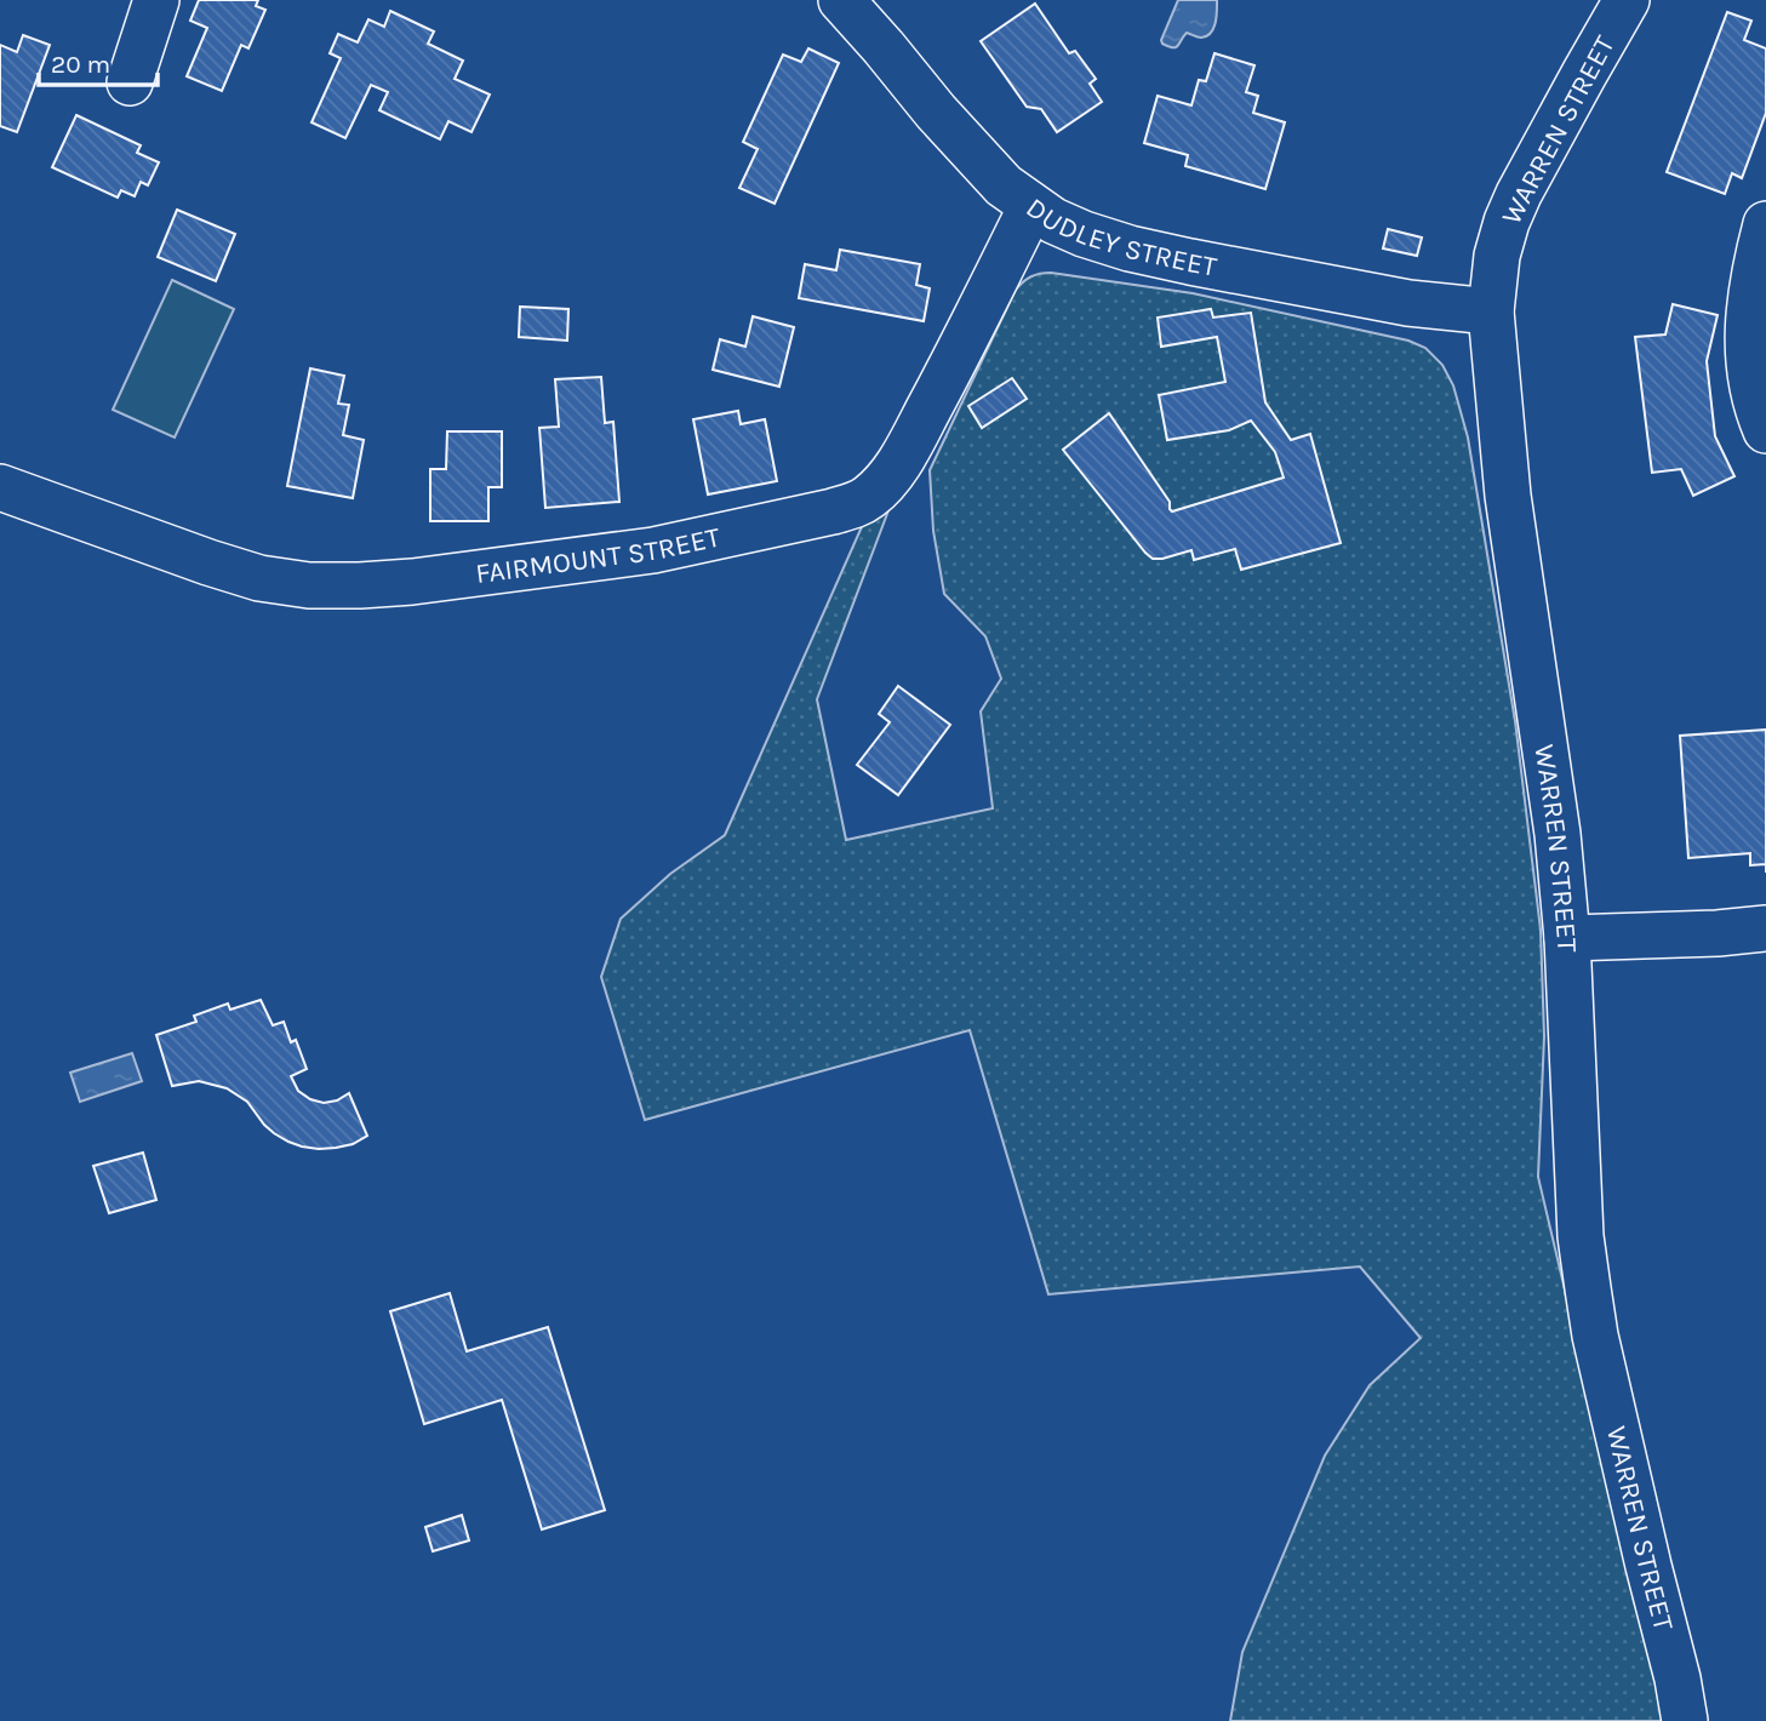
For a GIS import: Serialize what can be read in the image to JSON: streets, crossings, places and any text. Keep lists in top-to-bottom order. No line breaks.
{"streets":{"street":["WARREN STREET","DUDLEY STREET","FAIRMOUNT STREET"]},"crossings":[["WARREN STREET","DUDLEY STREET"],["DUDLEY STREET","FAIRMOUNT STREET"]],"scale_bar":"20 m"}
